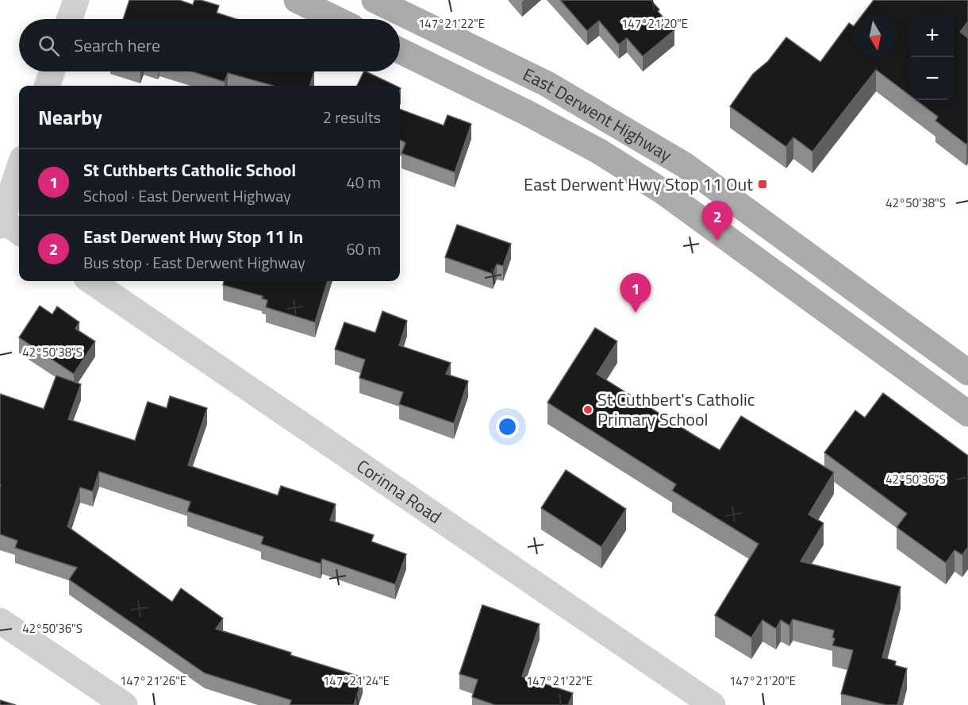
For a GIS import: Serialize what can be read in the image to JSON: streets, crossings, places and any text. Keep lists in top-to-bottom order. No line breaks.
{"streets":{"main road":["East Derwent Highway"],"street":["Corinna Road"]},"places":{"transit":["East Derwent Hwy Stop 11 Out"],"other":["St Cuthbert's Catholic Primary School"]},"north":"bottom","page":{"map_buttons":["+","−"],"search":"Search here","heading":["Nearby","2 results"],"list":[{"mark":"1","name":"St Cuthberts Catholic School","note":"School · East Derwent Highway","value":"40 m"},{"mark":"2","name":"East Derwent Hwy Stop 11 In","note":"Bus stop · East Derwent Highway","value":"60 m"}],"pins":["2","1"]},"coordinates":["147°21'22\"E","147°21'20\"E","42°50'38\"S","42°50'36\"S","147°21'26\"E","147°21'24\"E"]}
